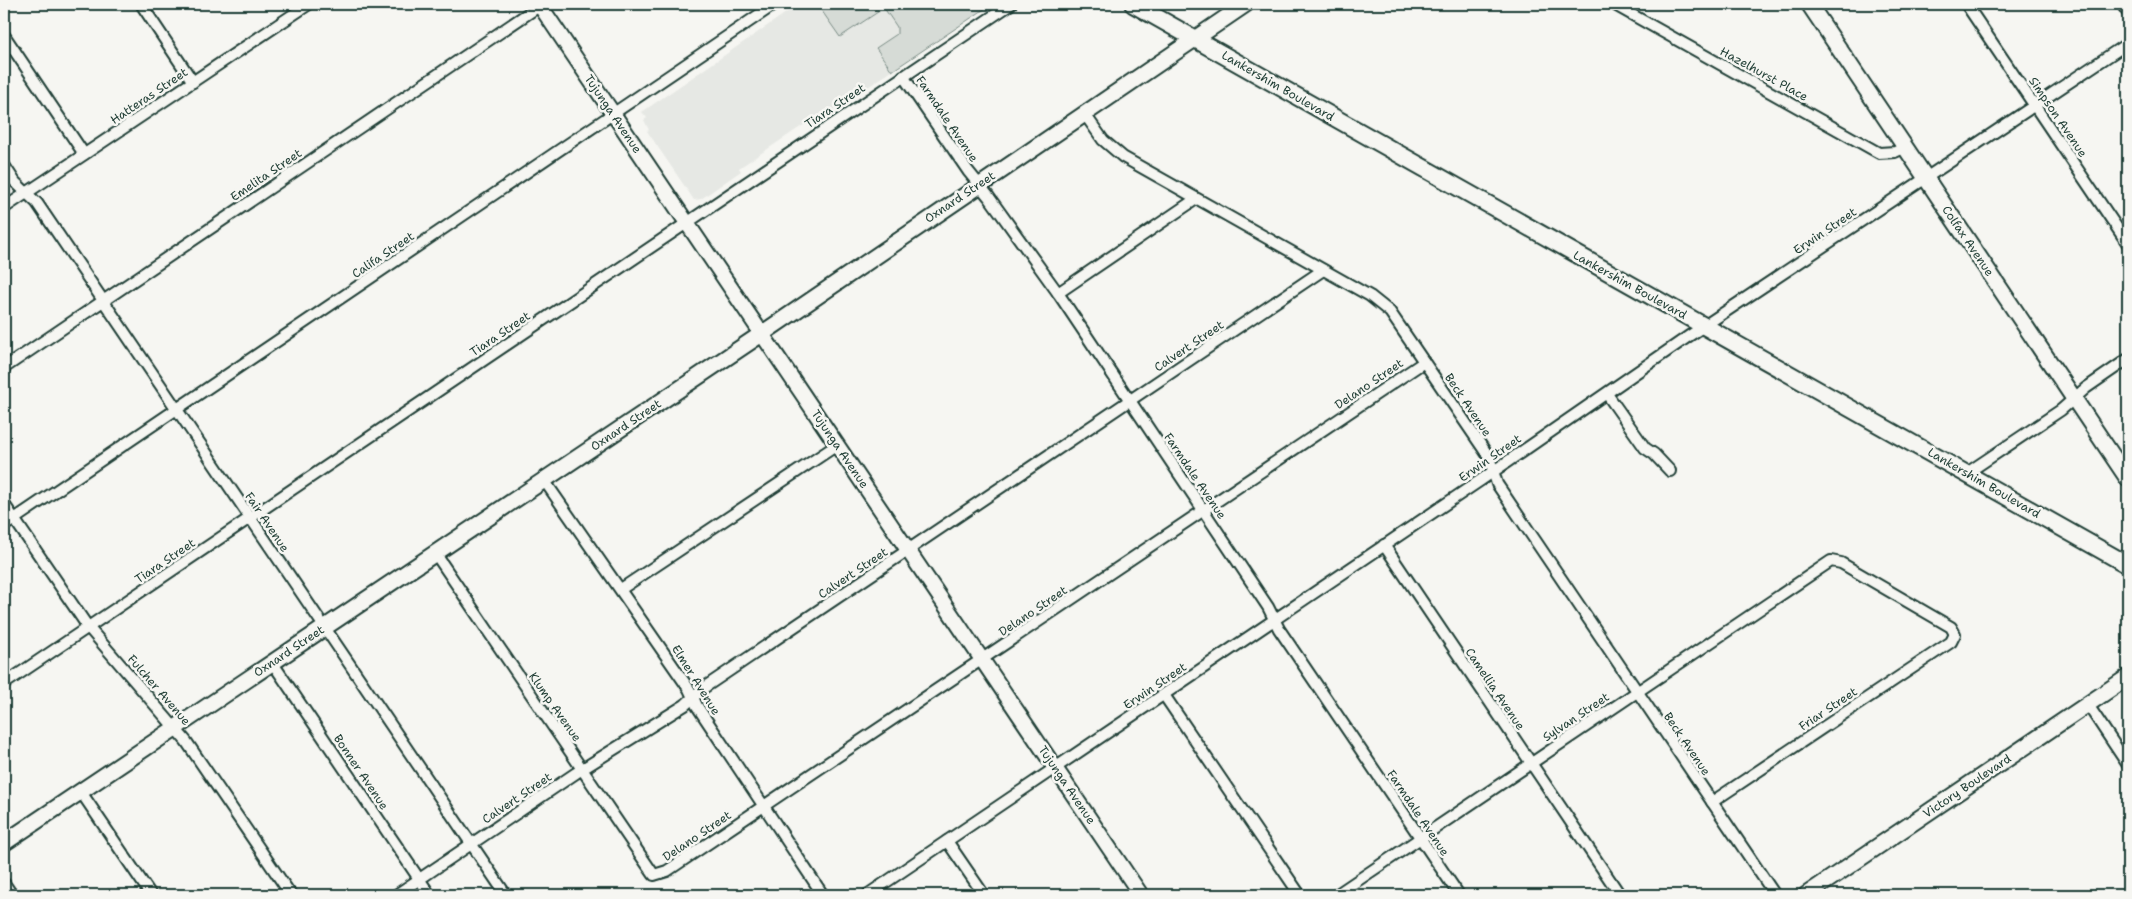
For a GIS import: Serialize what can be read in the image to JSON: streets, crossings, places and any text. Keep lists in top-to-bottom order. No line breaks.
{"streets":{"main road":["Lankershim Boulevard","Oxnard Street","Colfax Avenue","Victory Boulevard"],"street":["Hazelhurst Place","Hatteras Street","Tiara Street","Tujunga Avenue","Simpson Avenue","Farmdale Avenue","Emelita Street","Erwin Street","Califa Street","Calvert Street","Delano Street","Beck Avenue","Fair Avenue","Elmer Avenue","Camellia Avenue","Fulcher Avenue","Klump Avenue","Friar Street","Sylvan Street","Bonner Avenue"]},"crossings":[["Hazelhurst Place","Colfax Avenue"],["Lankershim Boulevard","Oxnard Street"],["Lankershim Boulevard","Erwin Street"],["Hatteras Street","Fair Avenue"],["Tiara Street","Tujunga Avenue"],["Tiara Street","Farmdale Avenue"],["Tiara Street","Fair Avenue"],["Tiara Street","Fulcher Avenue"],["Tujunga Avenue","Emelita Street"],["Tujunga Avenue","Oxnard Street"],["Tujunga Avenue","Erwin Street"],["Tujunga Avenue","Califa Street"],["Tujunga Avenue","Calvert Street"],["Tujunga Avenue","Delano Street"],["Simpson Avenue","Erwin Street"],["Farmdale Avenue","Oxnard Street"],["Farmdale Avenue","Erwin Street"],["Farmdale Avenue","Calvert Street"],["Farmdale Avenue","Delano Street"],["Farmdale Avenue","Sylvan Street"],["Emelita Street","Fair Avenue"],["Oxnard Street","Beck Avenue"],["Oxnard Street","Fair Avenue"],["Oxnard Street","Elmer Avenue"],["Oxnard Street","Fulcher Avenue"],["Oxnard Street","Klump Avenue"],["Oxnard Street","Bonner Avenue"],["Erwin Street","Colfax Avenue"],["Erwin Street","Beck Avenue"],["Erwin Street","Camellia Avenue"],["Califa Street","Fair Avenue"],["Califa Street","Fulcher Avenue"],["Calvert Street","Beck Avenue"],["Calvert Street","Fair Avenue"],["Calvert Street","Elmer Avenue"],["Calvert Street","Klump Avenue"],["Calvert Street","Bonner Avenue"],["Delano Street","Beck Avenue"],["Delano Street","Elmer Avenue"],["Delano Street","Klump Avenue"],["Beck Avenue","Friar Street"],["Beck Avenue","Sylvan Street"],["Camellia Avenue","Sylvan Street"],["Friar Street","Sylvan Street"]]}
